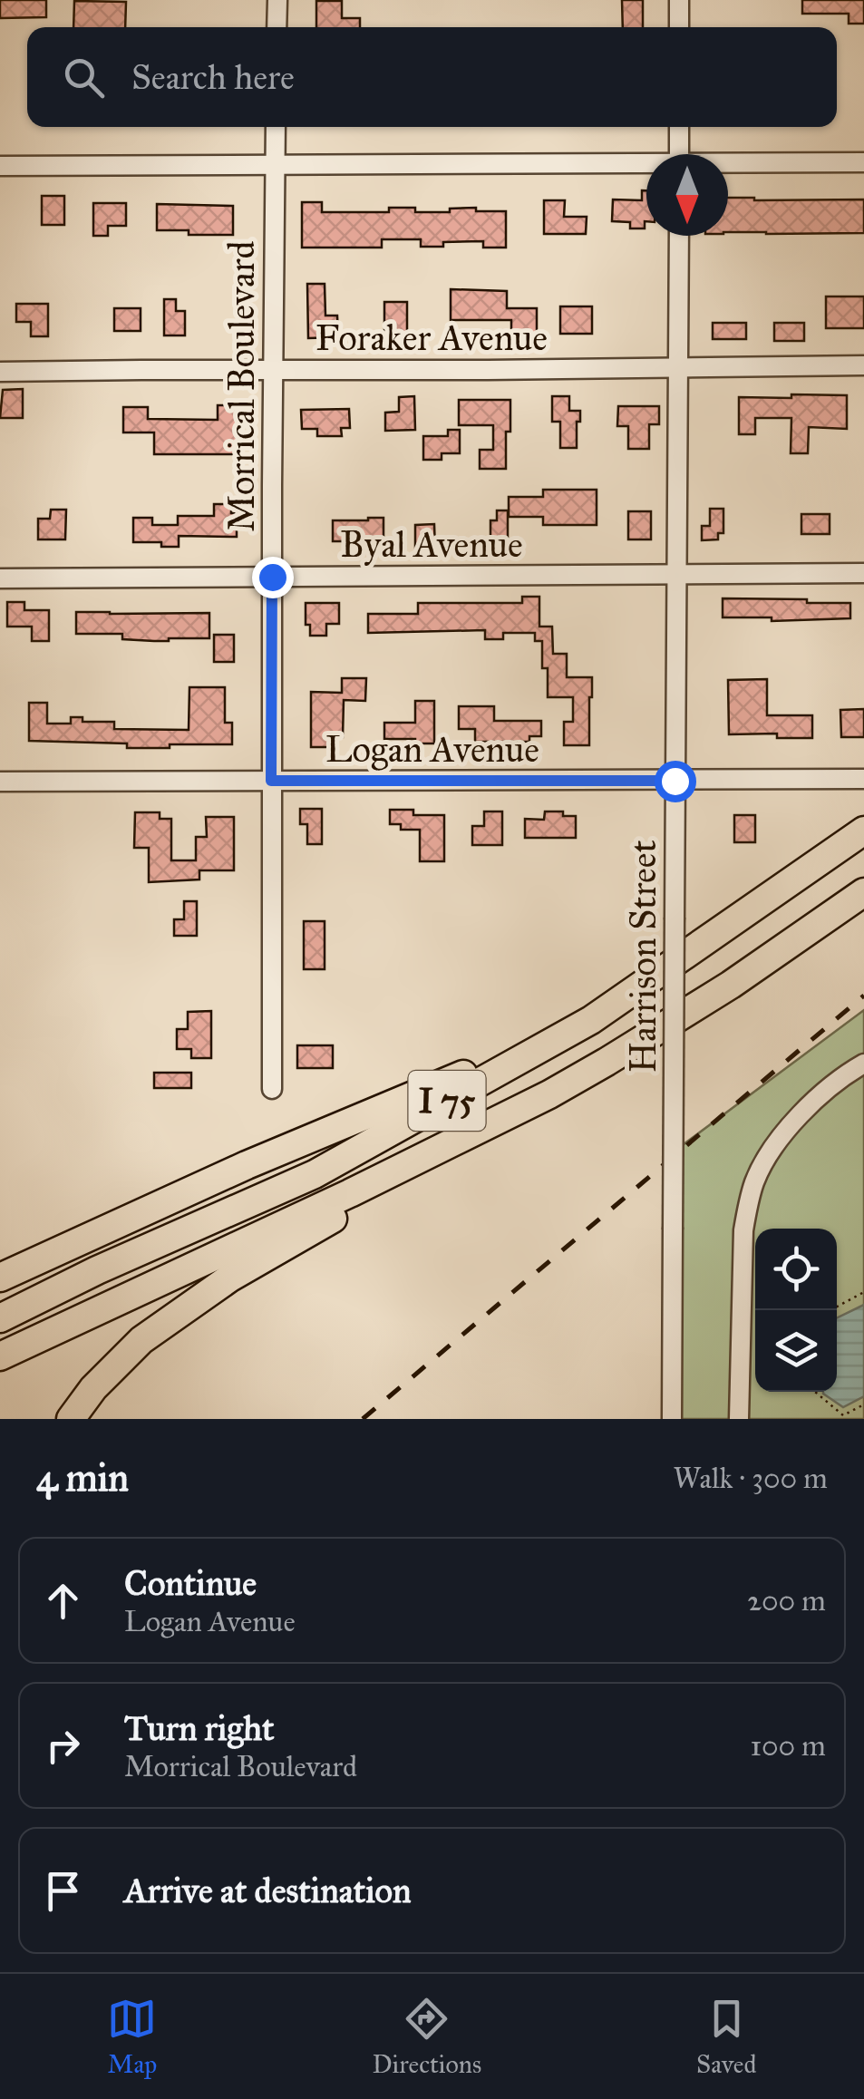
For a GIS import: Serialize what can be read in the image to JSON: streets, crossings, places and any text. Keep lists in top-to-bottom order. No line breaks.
{"streets":{"highway":["I 75"],"street":["Foraker Avenue","Morrical Boulevard","Byal Avenue","Logan Avenue","Harrison Street"]},"crossings":[["Foraker Avenue","Morrical Boulevard"],["Foraker Avenue","Harrison Street"],["Morrical Boulevard","Byal Avenue"],["Morrical Boulevard","Logan Avenue"],["Byal Avenue","Harrison Street"],["Logan Avenue","Harrison Street"]],"north":"bottom","page":{"search":"Search here","heading":["4 min","Walk · 300 m"],"list":[["Continue","Logan Avenue","200 m"],["Turn right","Morrical Boulevard","100 m"],"Arrive at destination"],"nav":["Map","Directions","Saved"]}}
